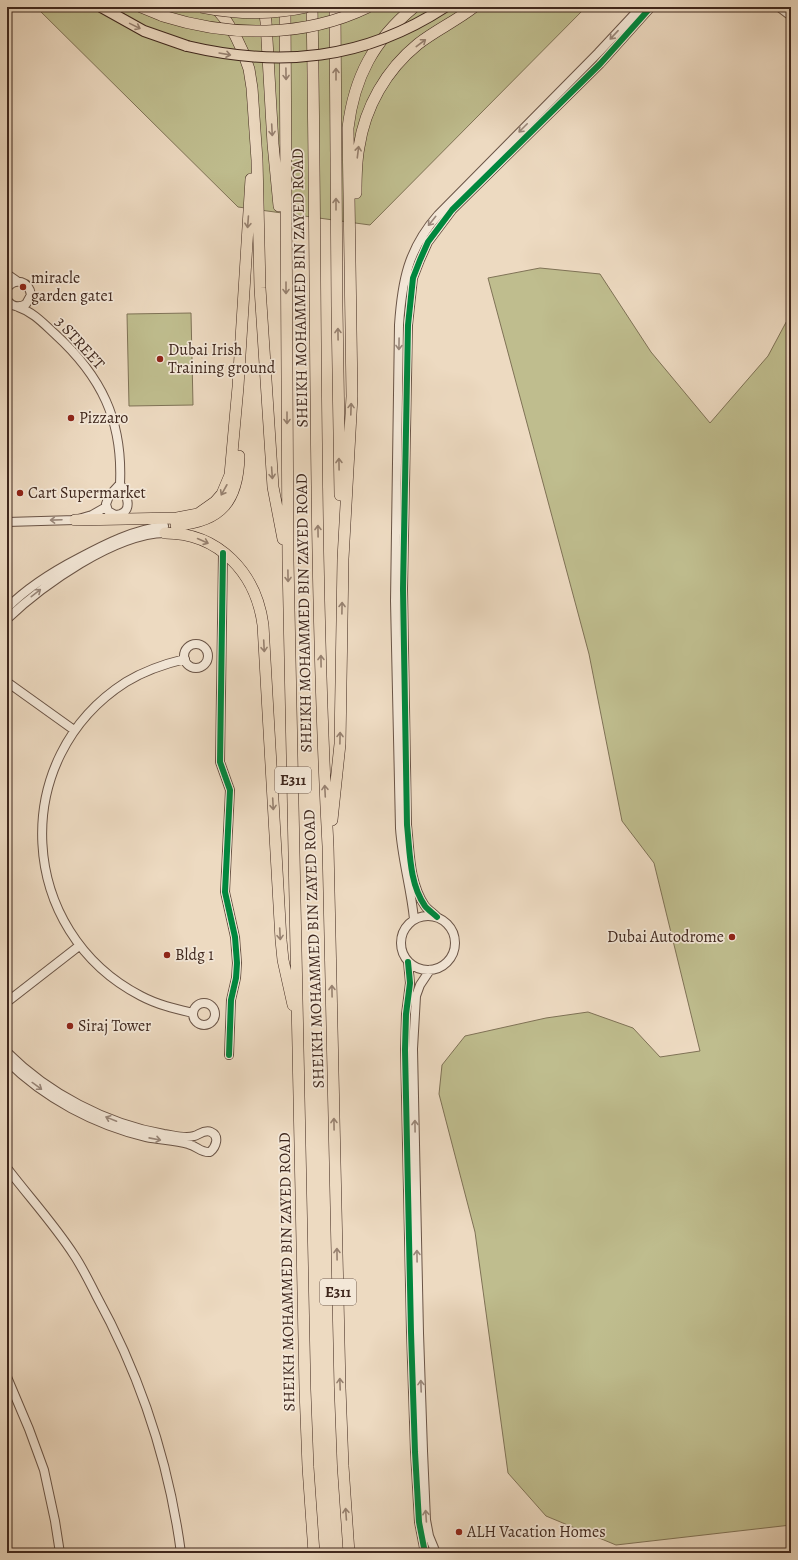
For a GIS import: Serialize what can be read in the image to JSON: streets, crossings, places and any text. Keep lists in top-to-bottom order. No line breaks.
{"streets":{"highway":["SHEIKH MOHAMMED BIN ZAYED ROAD","E311"],"street":["3 STREET"]},"places":["miracle garden gate1","Dubai Irish Training ground","Pizzaro","Cart Supermarket","Dubai Autodrome","Bldg 1","Siraj Tower","ALH Vacation Homes"]}
